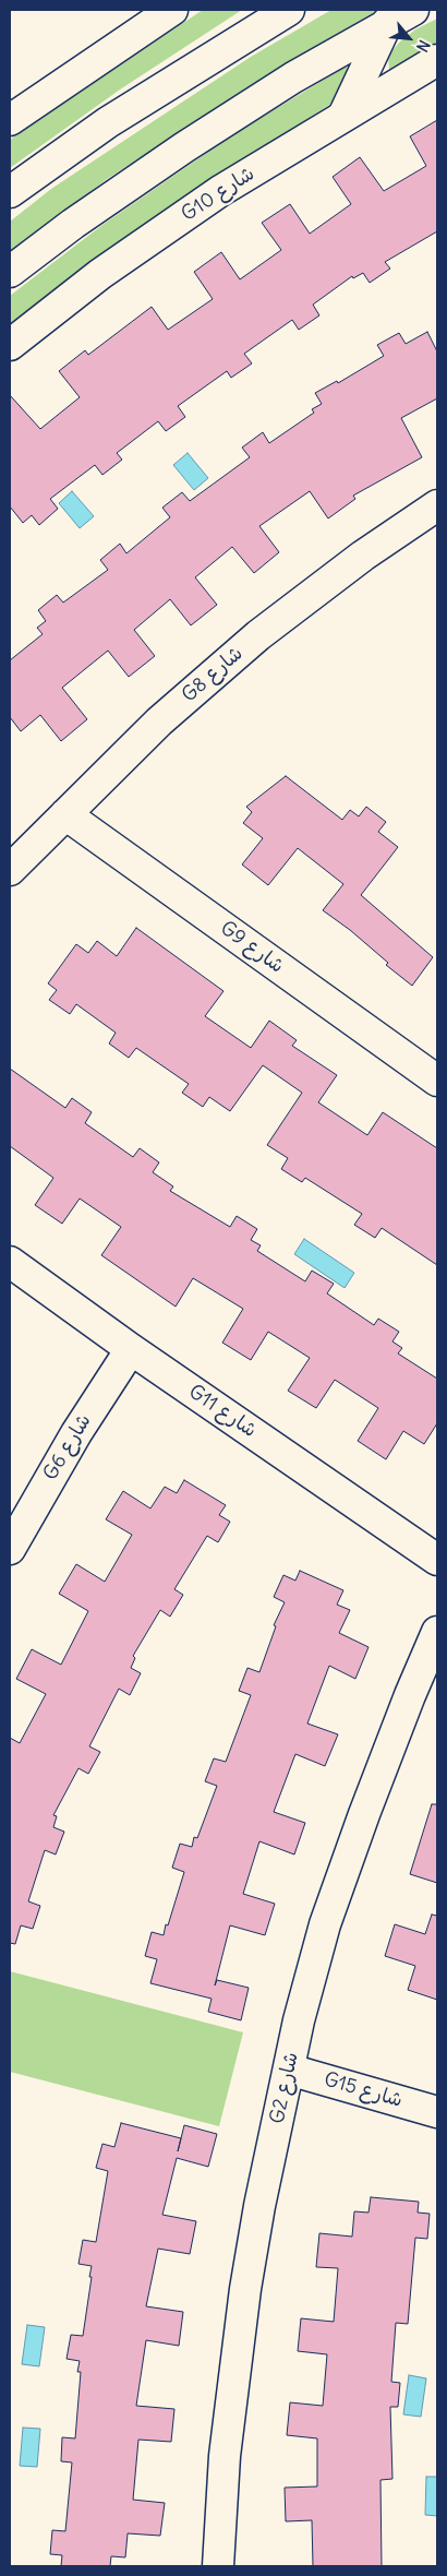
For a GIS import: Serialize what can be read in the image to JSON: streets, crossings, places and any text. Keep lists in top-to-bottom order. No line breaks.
{"streets":{"street":["G10 شارع","G8 شارع","G9 شارع","G11 شارع","G6 شارع","G2 شارع","G15 شارع"]},"crossings":[["G8 شارع","G9 شارع"],["G11 شارع","G6 شارع"],["G2 شارع","G15 شارع"]],"north":"bottom right"}
